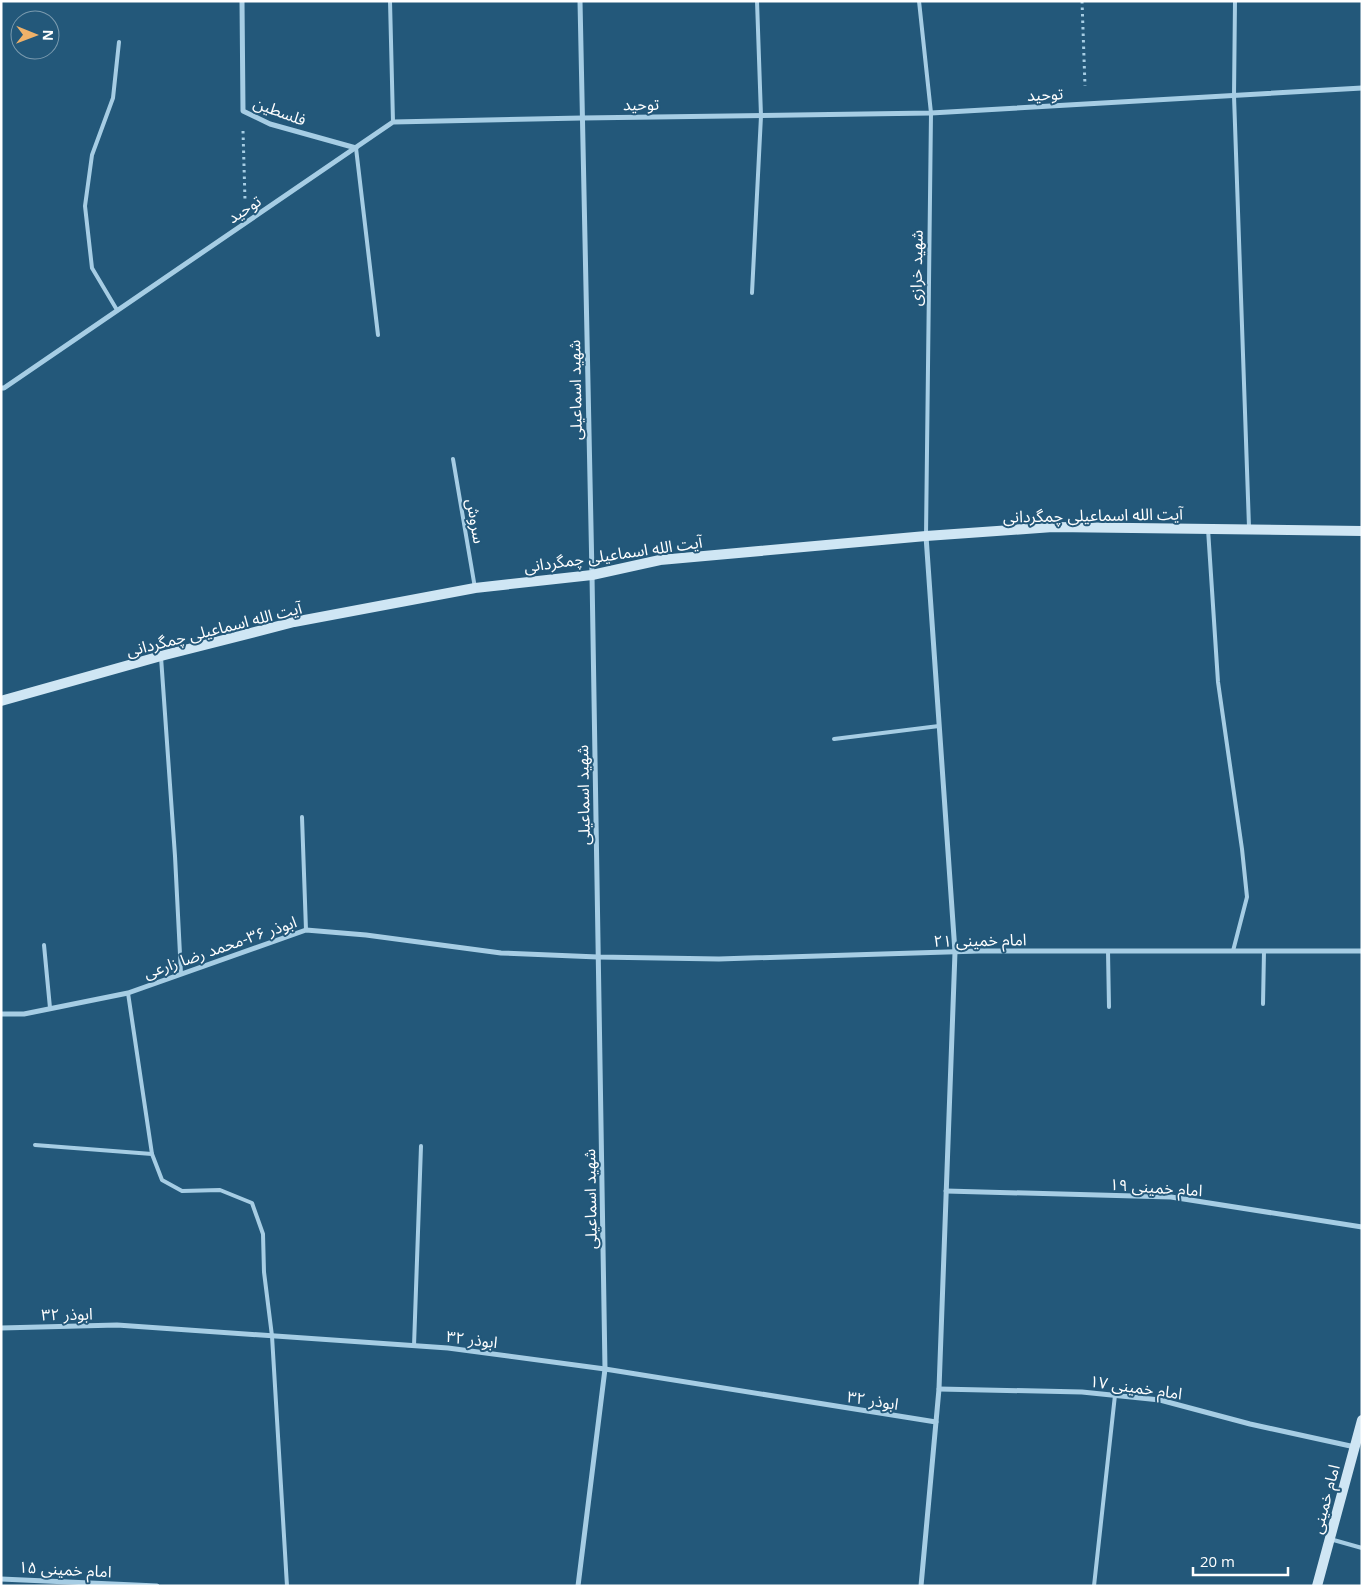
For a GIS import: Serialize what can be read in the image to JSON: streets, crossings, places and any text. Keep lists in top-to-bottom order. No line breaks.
{"streets":{"main road":["آیت الله اسماعیلی چمگردانی","امام خمینی"],"street":["توحید","فلسطین","شهید اسماعیلی","امام خمینی ۲۱","ابوذر ۳۶-محمد رضا زارعی","امام خمینی ۱۹","ابوذر ۳۲","امام خمینی ۱۷","امام خمینی ۱۵"],"lane":["شهید خرازی","سروش"]},"crossings":[["توحید","فلسطین"],["توحید","شهید خرازی"],["توحید","شهید اسماعیلی"],["شهید خرازی","آیت الله اسماعیلی چمگردانی"],["شهید اسماعیلی","آیت الله اسماعیلی چمگردانی"],["شهید اسماعیلی","امام خمینی ۲۱"],["شهید اسماعیلی","ابوذر ۳۶-محمد رضا زارعی"],["شهید اسماعیلی","ابوذر ۳۲"],["آیت الله اسماعیلی چمگردانی","سروش"],["امام خمینی ۲۱","ابوذر ۳۶-محمد رضا زارعی"],["امام خمینی ۱۷","امام خمینی"]],"scale_bar":"20 m","north":"right"}
